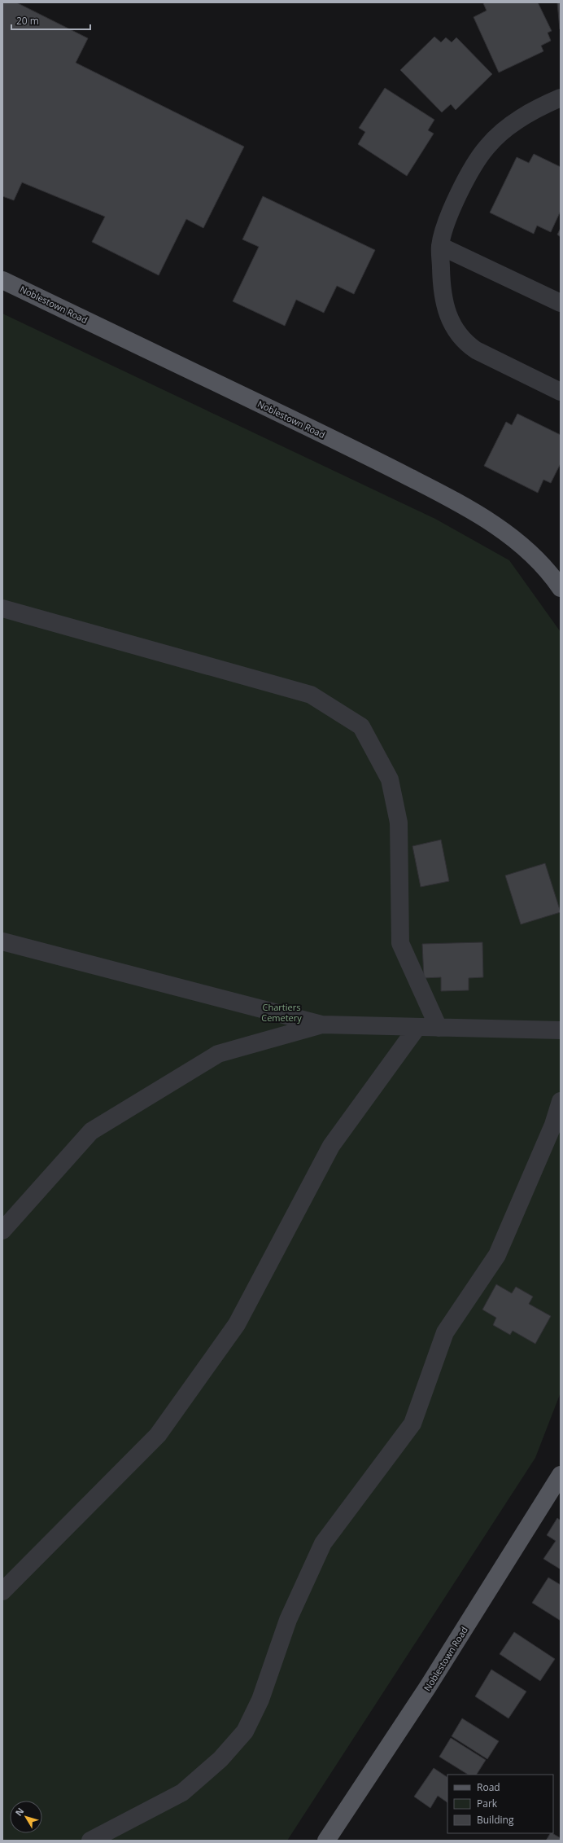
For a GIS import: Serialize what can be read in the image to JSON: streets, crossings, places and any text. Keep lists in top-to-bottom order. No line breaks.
{"streets":{"main road":["Noblestown Road"]},"parks":["Chartiers Cemetery"],"legend":["Road","Park","Building"],"scale_bar":"20 m","north":"top left"}
